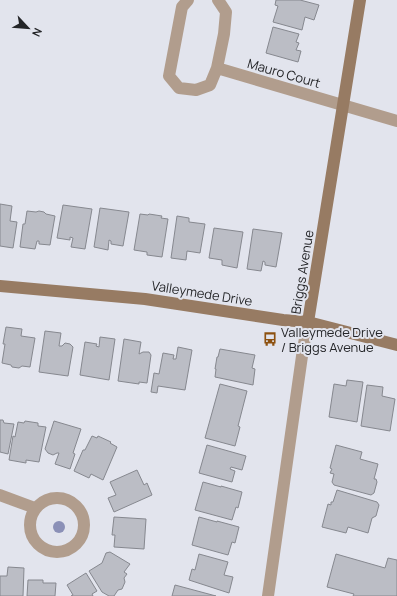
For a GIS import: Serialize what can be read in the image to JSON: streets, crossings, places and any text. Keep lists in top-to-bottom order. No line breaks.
{"streets":{"street":["Mauro Court","Briggs Avenue","Valleymede Drive"]},"crossings":[["Mauro Court","Briggs Avenue"],["Briggs Avenue","Valleymede Drive"]],"places":{"bus stop":["Valleymede Drive / Briggs Avenue"]},"north":"bottom right"}
